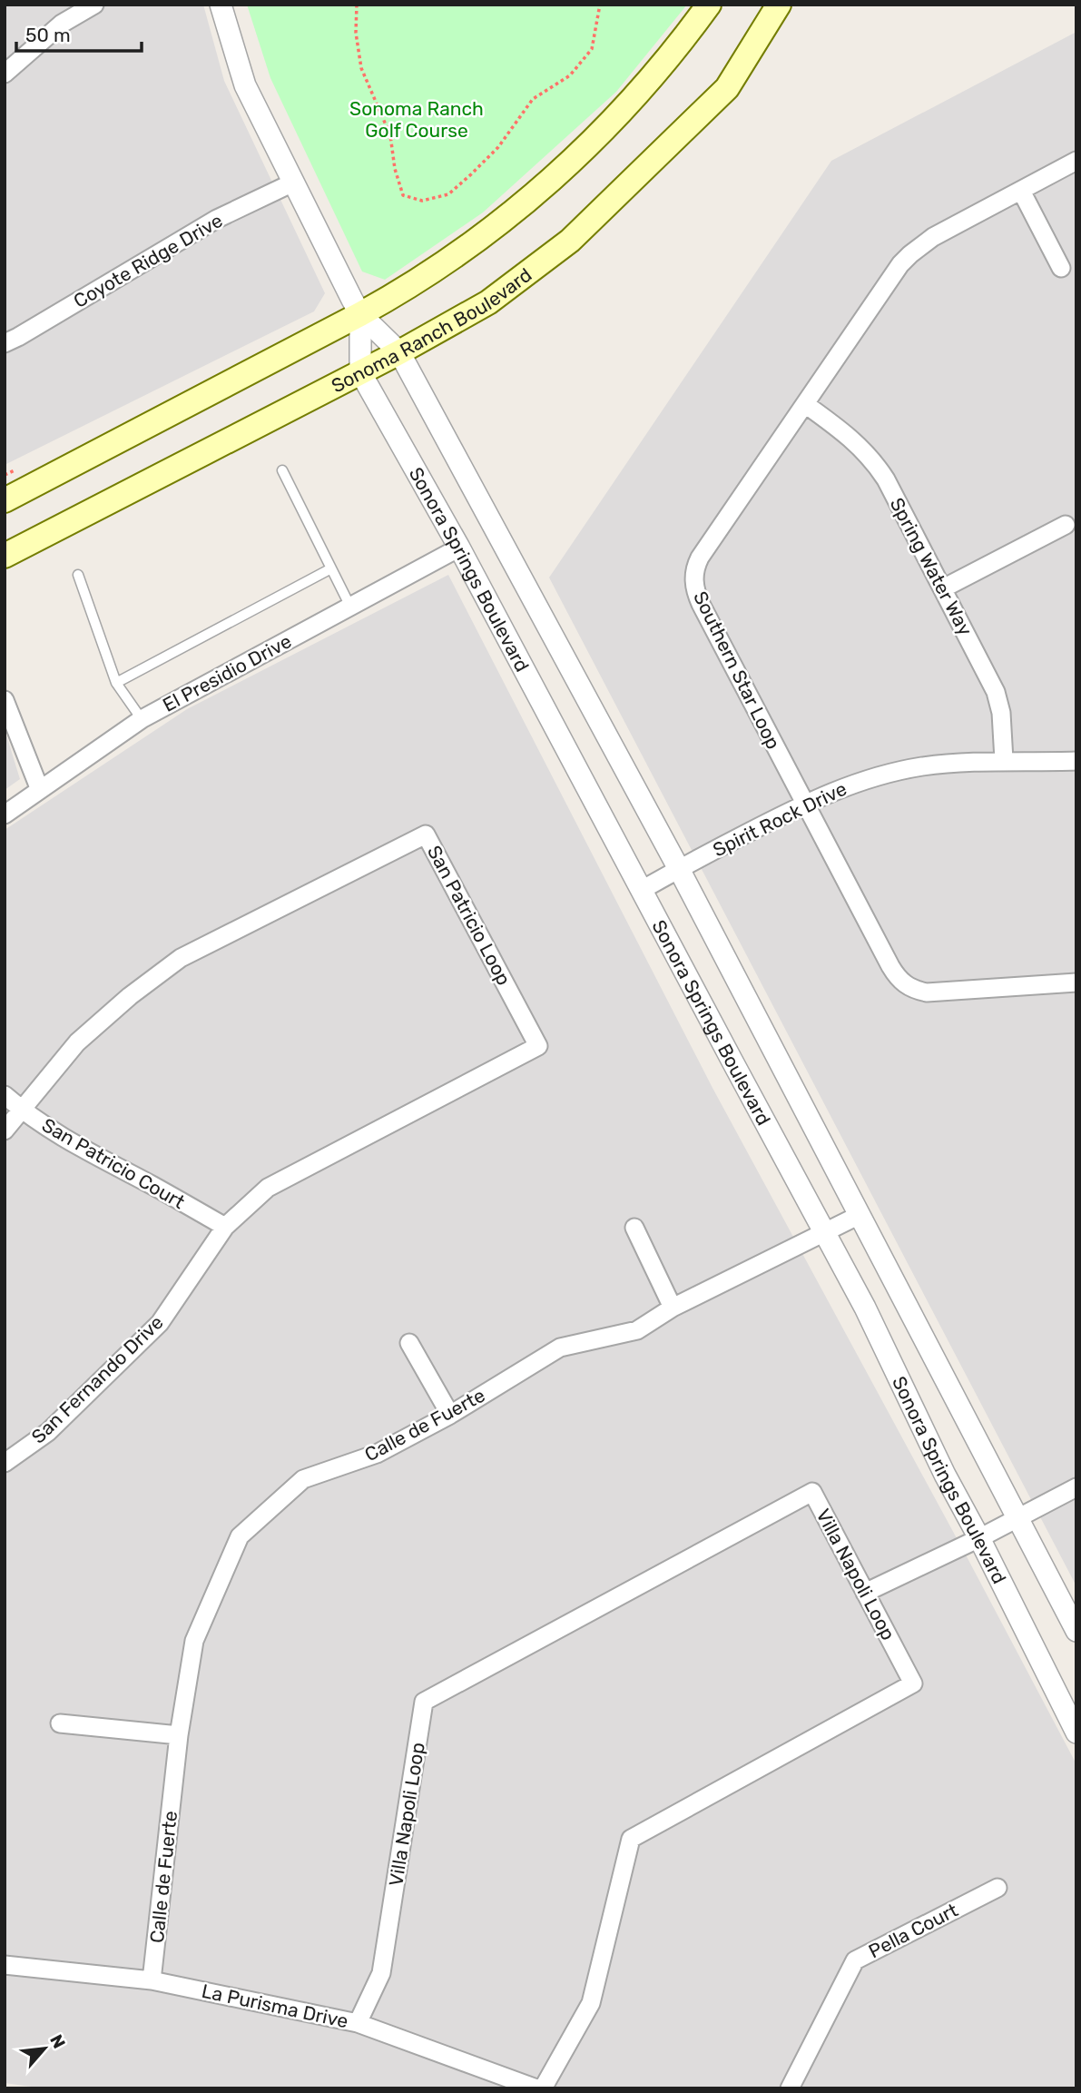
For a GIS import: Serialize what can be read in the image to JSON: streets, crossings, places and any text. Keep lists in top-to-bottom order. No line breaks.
{"streets":{"main road":["Sonoma Ranch Boulevard"],"street":["Coyote Ridge Drive","Spring Water Way","Sonora Springs Boulevard","Southern Star Loop","El Presidio Drive","Spirit Rock Drive","San Patricio Loop","San Patricio Court","San Fernando Drive","Calle de Fuerte","Villa Napoli Loop","Pella Court","La Purisma Drive"]},"crossings":[["Coyote Ridge Drive","Sonora Springs Boulevard"],["Sonoma Ranch Boulevard","Sonora Springs Boulevard"],["Spring Water Way","Southern Star Loop"],["Spring Water Way","Spirit Rock Drive"],["Sonora Springs Boulevard","El Presidio Drive"],["Sonora Springs Boulevard","Spirit Rock Drive"],["Sonora Springs Boulevard","Calle de Fuerte"],["Southern Star Loop","Spirit Rock Drive"],["San Patricio Loop","San Patricio Court"],["San Patricio Loop","San Fernando Drive"],["San Patricio Court","San Fernando Drive"],["Calle de Fuerte","La Purisma Drive"],["Villa Napoli Loop","La Purisma Drive"]],"parks":["Sonoma Ranch Golf Course"],"scale_bar":"50 m","north":"top right"}
